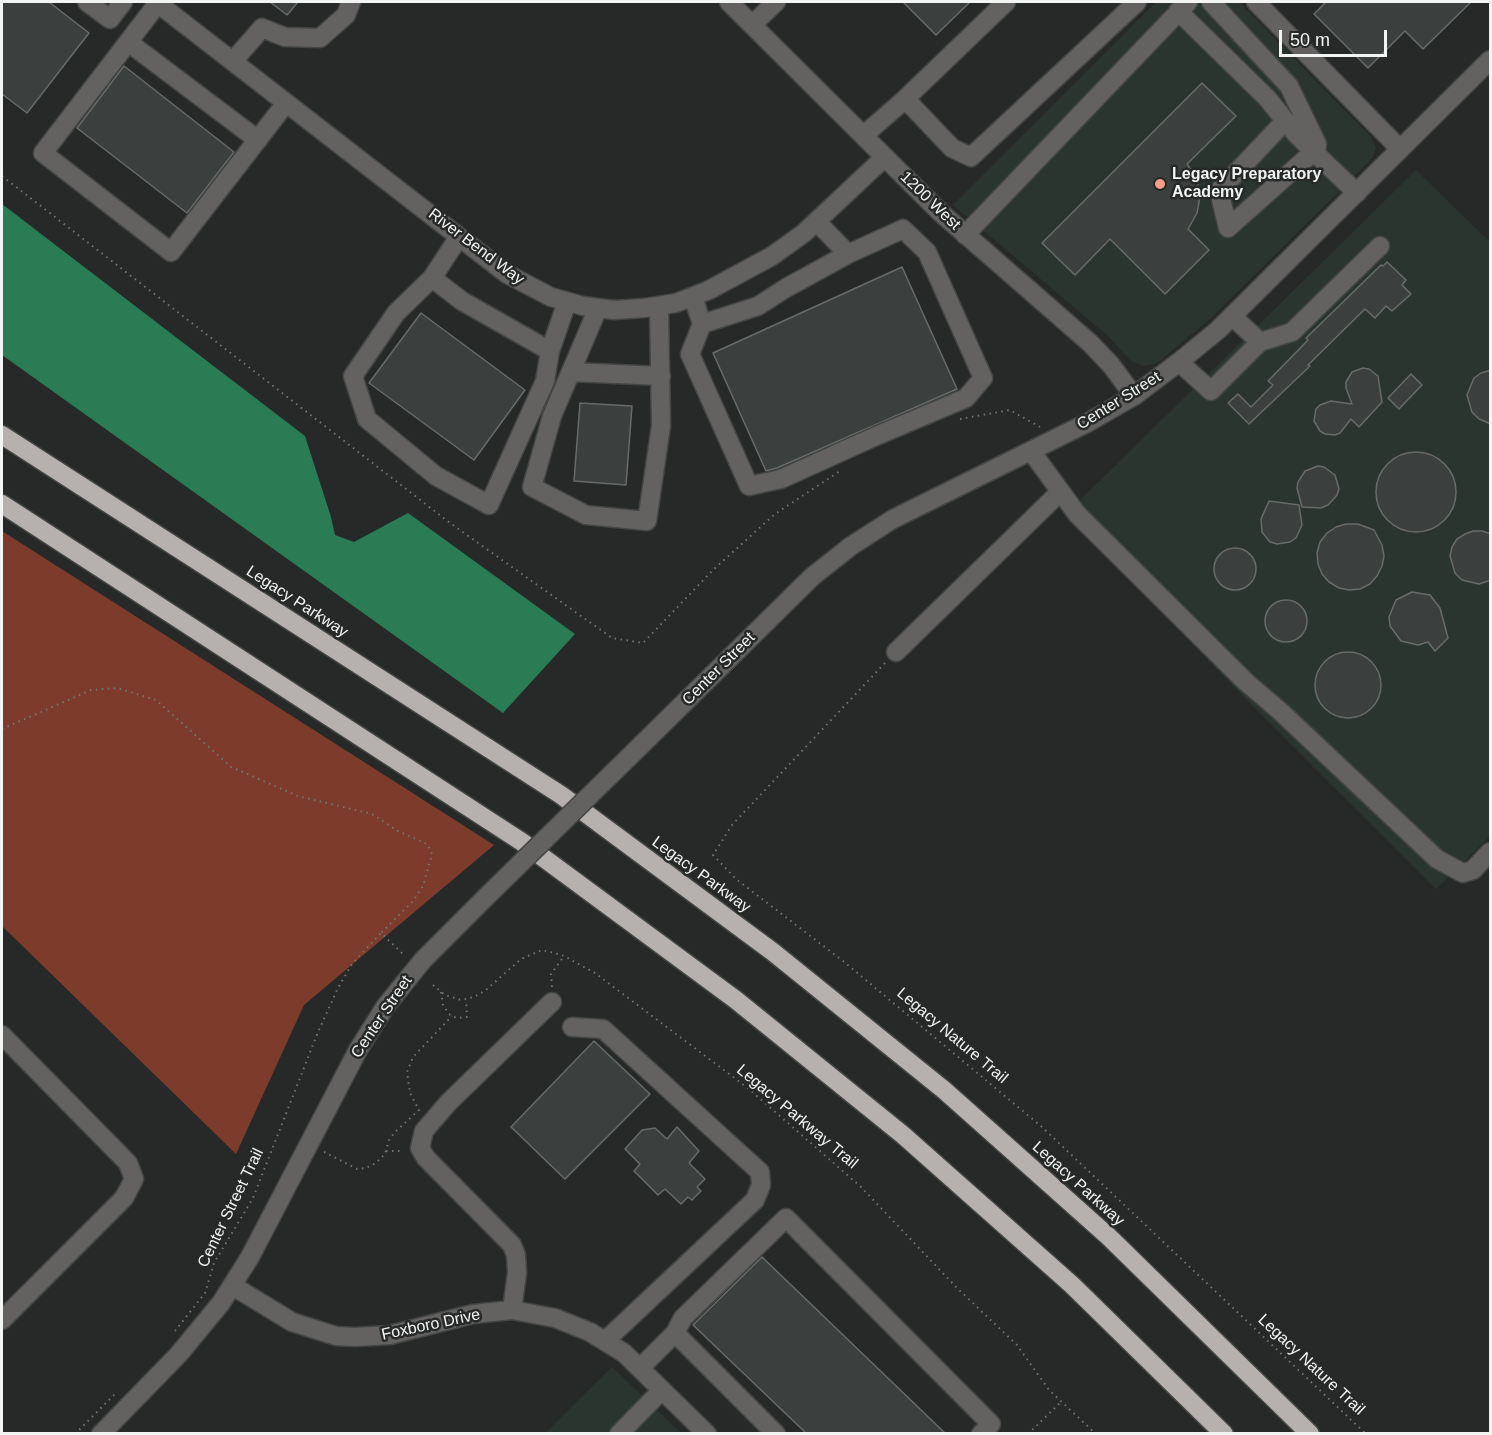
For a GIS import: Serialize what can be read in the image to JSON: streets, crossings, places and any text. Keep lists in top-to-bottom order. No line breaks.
{"streets":{"highway":["Legacy Parkway"],"street":["1200 West","River Bend Way","Center Street","Foxboro Drive"],"path":["Legacy Nature Trail","Legacy Parkway Trail","Center Street Trail"]},"crossings":[["1200 West","River Bend Way"],["1200 West","Center Street"],["Center Street","Foxboro Drive"]],"places":["Legacy Preparatory Academy"],"scale_bar":"50 m"}
